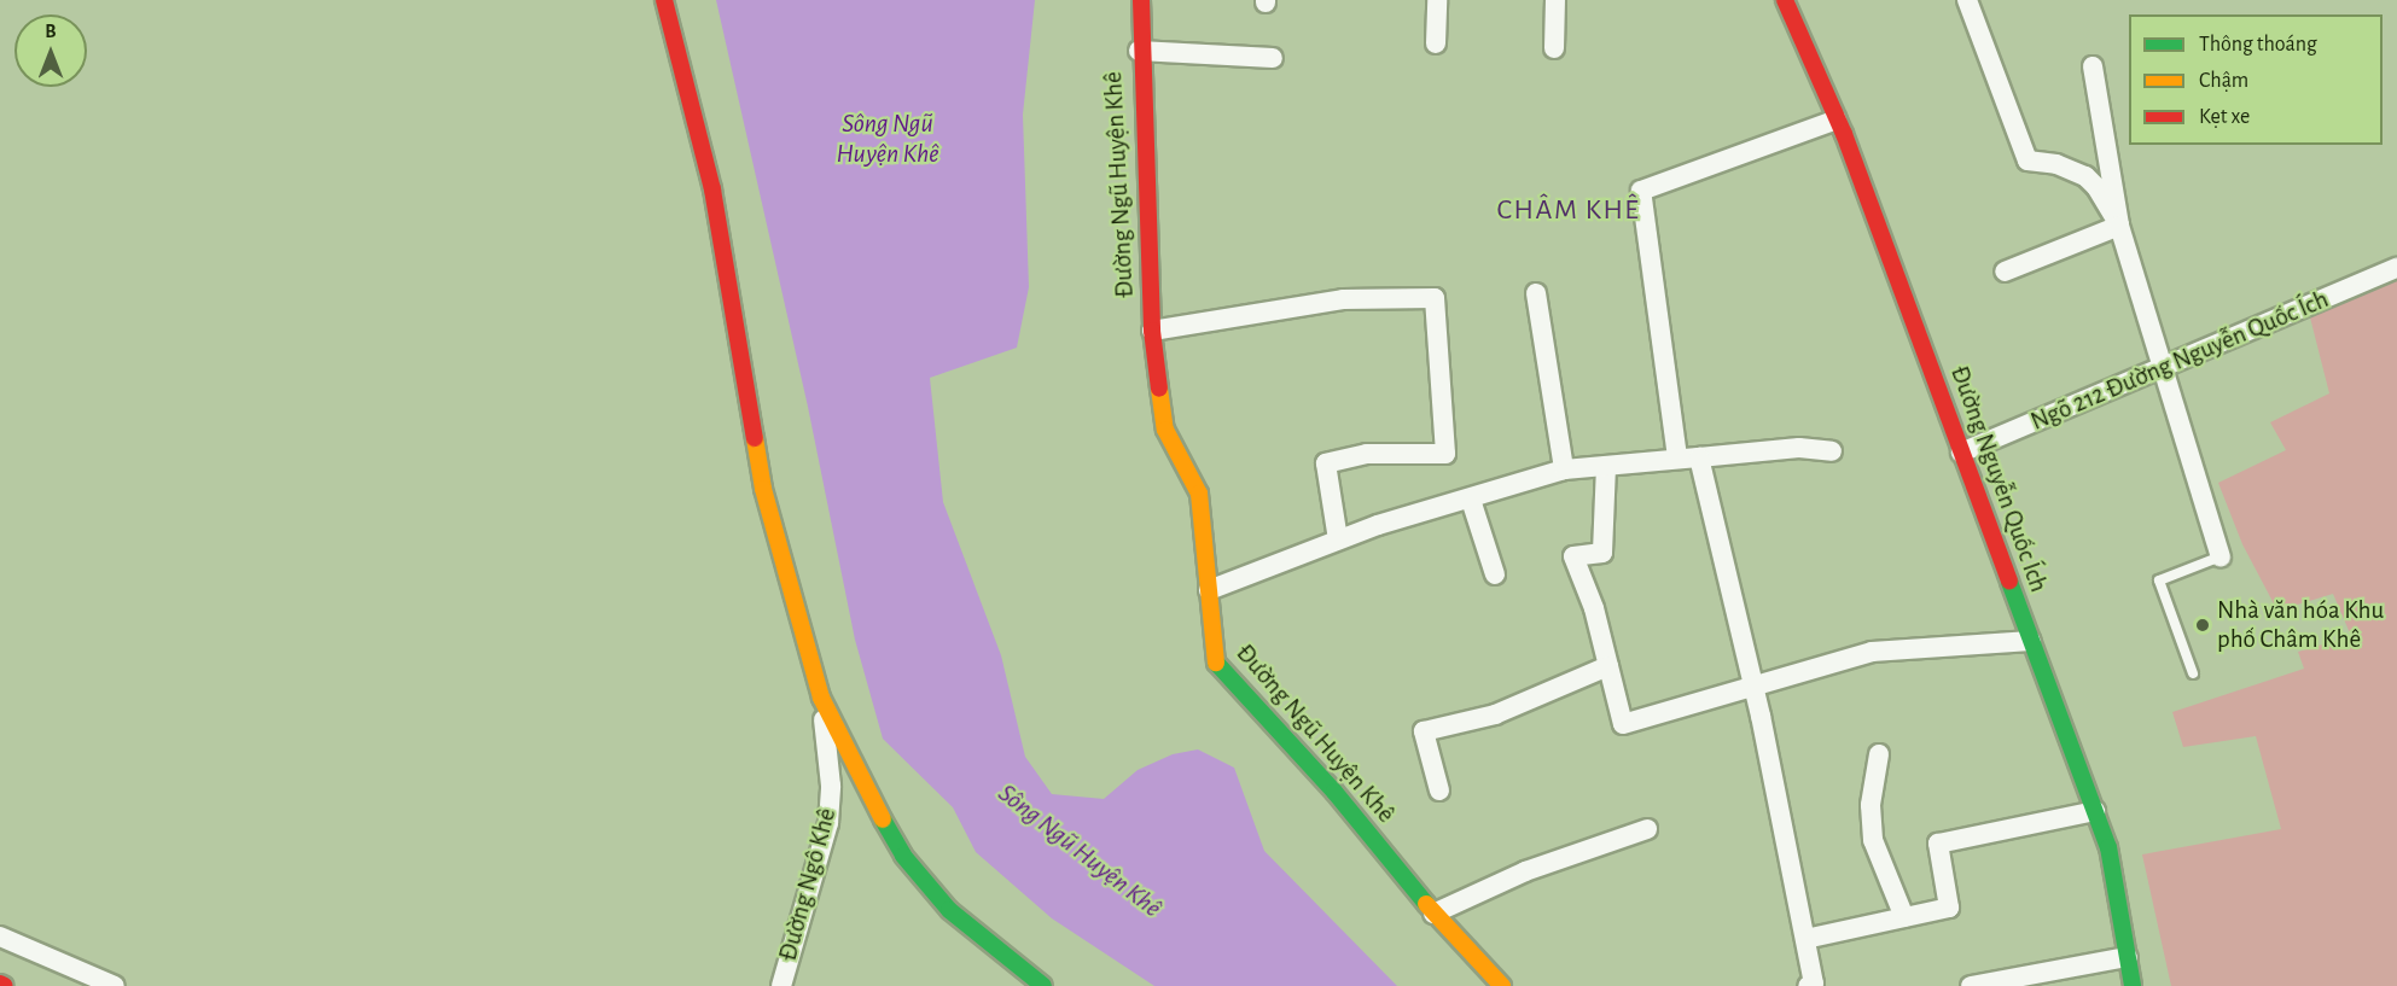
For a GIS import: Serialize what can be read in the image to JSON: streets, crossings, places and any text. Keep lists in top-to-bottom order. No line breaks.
{"streets":{"main road":["Đường Ngũ Huyện Khê","Đường Nguyễn Quốc Ích"],"street":["Ngõ 212 Đường Nguyễn Quốc Ích","Đường Ngô Khê"]},"crossings":[["Ngõ 212 Đường Nguyễn Quốc Ích","Đường Nguyễn Quốc Ích"]],"districts":["CHÂM KHÊ"],"water":["Sông Ngũ Huyện Khê"],"places":["Nhà văn hóa Khu phố Châm Khê"],"legend":["Thông thoáng","Chậm","Kẹt xe"],"north":"top"}
